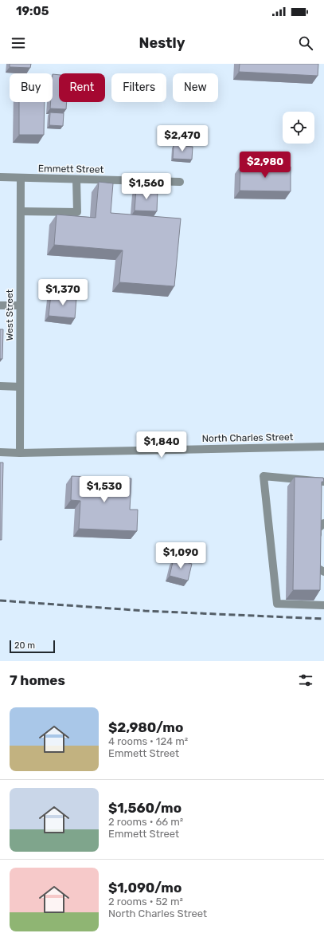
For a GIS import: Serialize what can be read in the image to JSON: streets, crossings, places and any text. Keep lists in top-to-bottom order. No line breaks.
{"streets":{"street":["Emmett Street","West Street","North Charles Street"]},"crossings":[["Emmett Street","West Street"],["West Street","North Charles Street"]],"scale_bar":"20 m","page":{"status":"19:05","header":"Nestly","chip":["Buy","Rent","Filters","New"],"price":["$2,470","$2,980","$1,560","$1,370","$1,840","$1,530","$1,090"],"scale":"20 m","heading":"7 homes","list":[{"name":"$2,980/mo","note":"4 rooms · 124 m² · Emmett Street"},{"name":"$1,560/mo","note":"2 rooms · 66 m² · Emmett Street"},{"name":"$1,090/mo","note":"2 rooms · 52 m² · North Charles Street"}]}}
